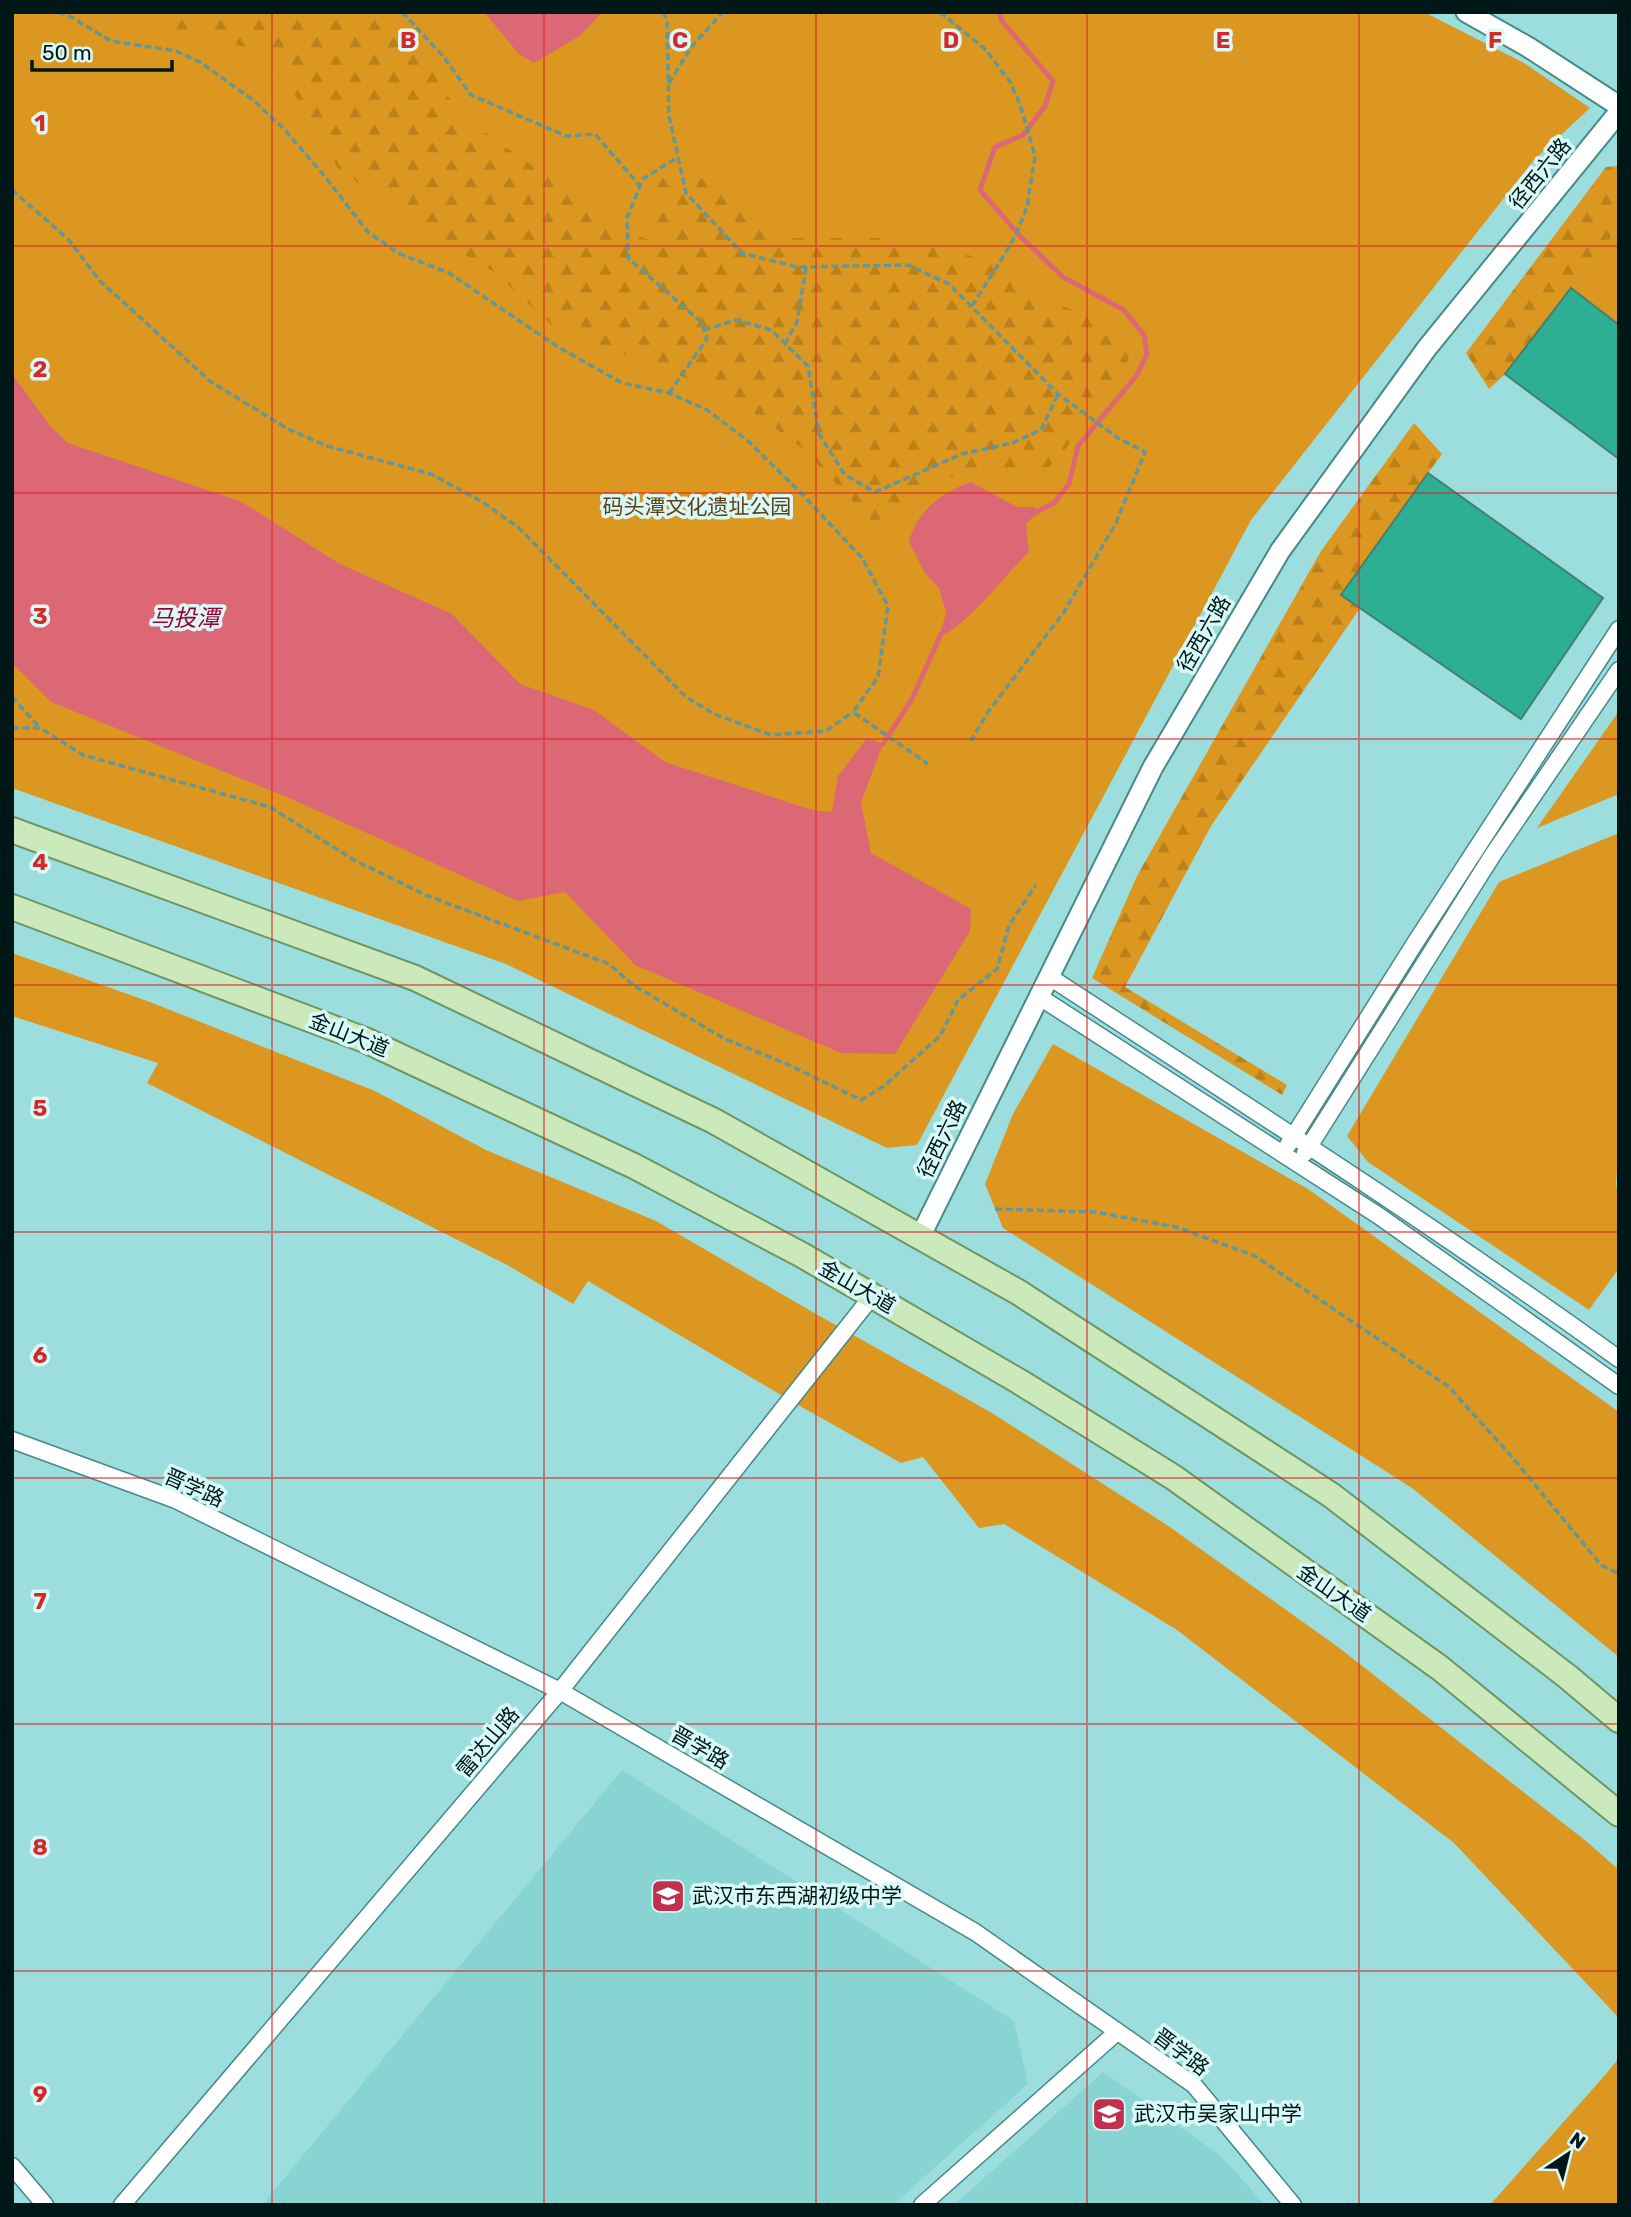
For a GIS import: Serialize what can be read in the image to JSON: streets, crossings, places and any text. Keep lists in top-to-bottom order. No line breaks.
{"streets":{"main road":["金山大道"],"street":["径西六路","晋学路","雷达山路"]},"crossings":[["金山大道","雷达山路"],["晋学路","雷达山路"]],"water":["马投潭"],"parks":["码头潭文化遗址公园"],"places":{"school or university":["武汉市东西湖初级中学","武汉市吴家山中学"]},"scale_bar":"50 m","north":"top right","grid":{"columns":["B","C","D","E","F"],"rows":["1","2","3","4","5","6","7","8","9"]}}
